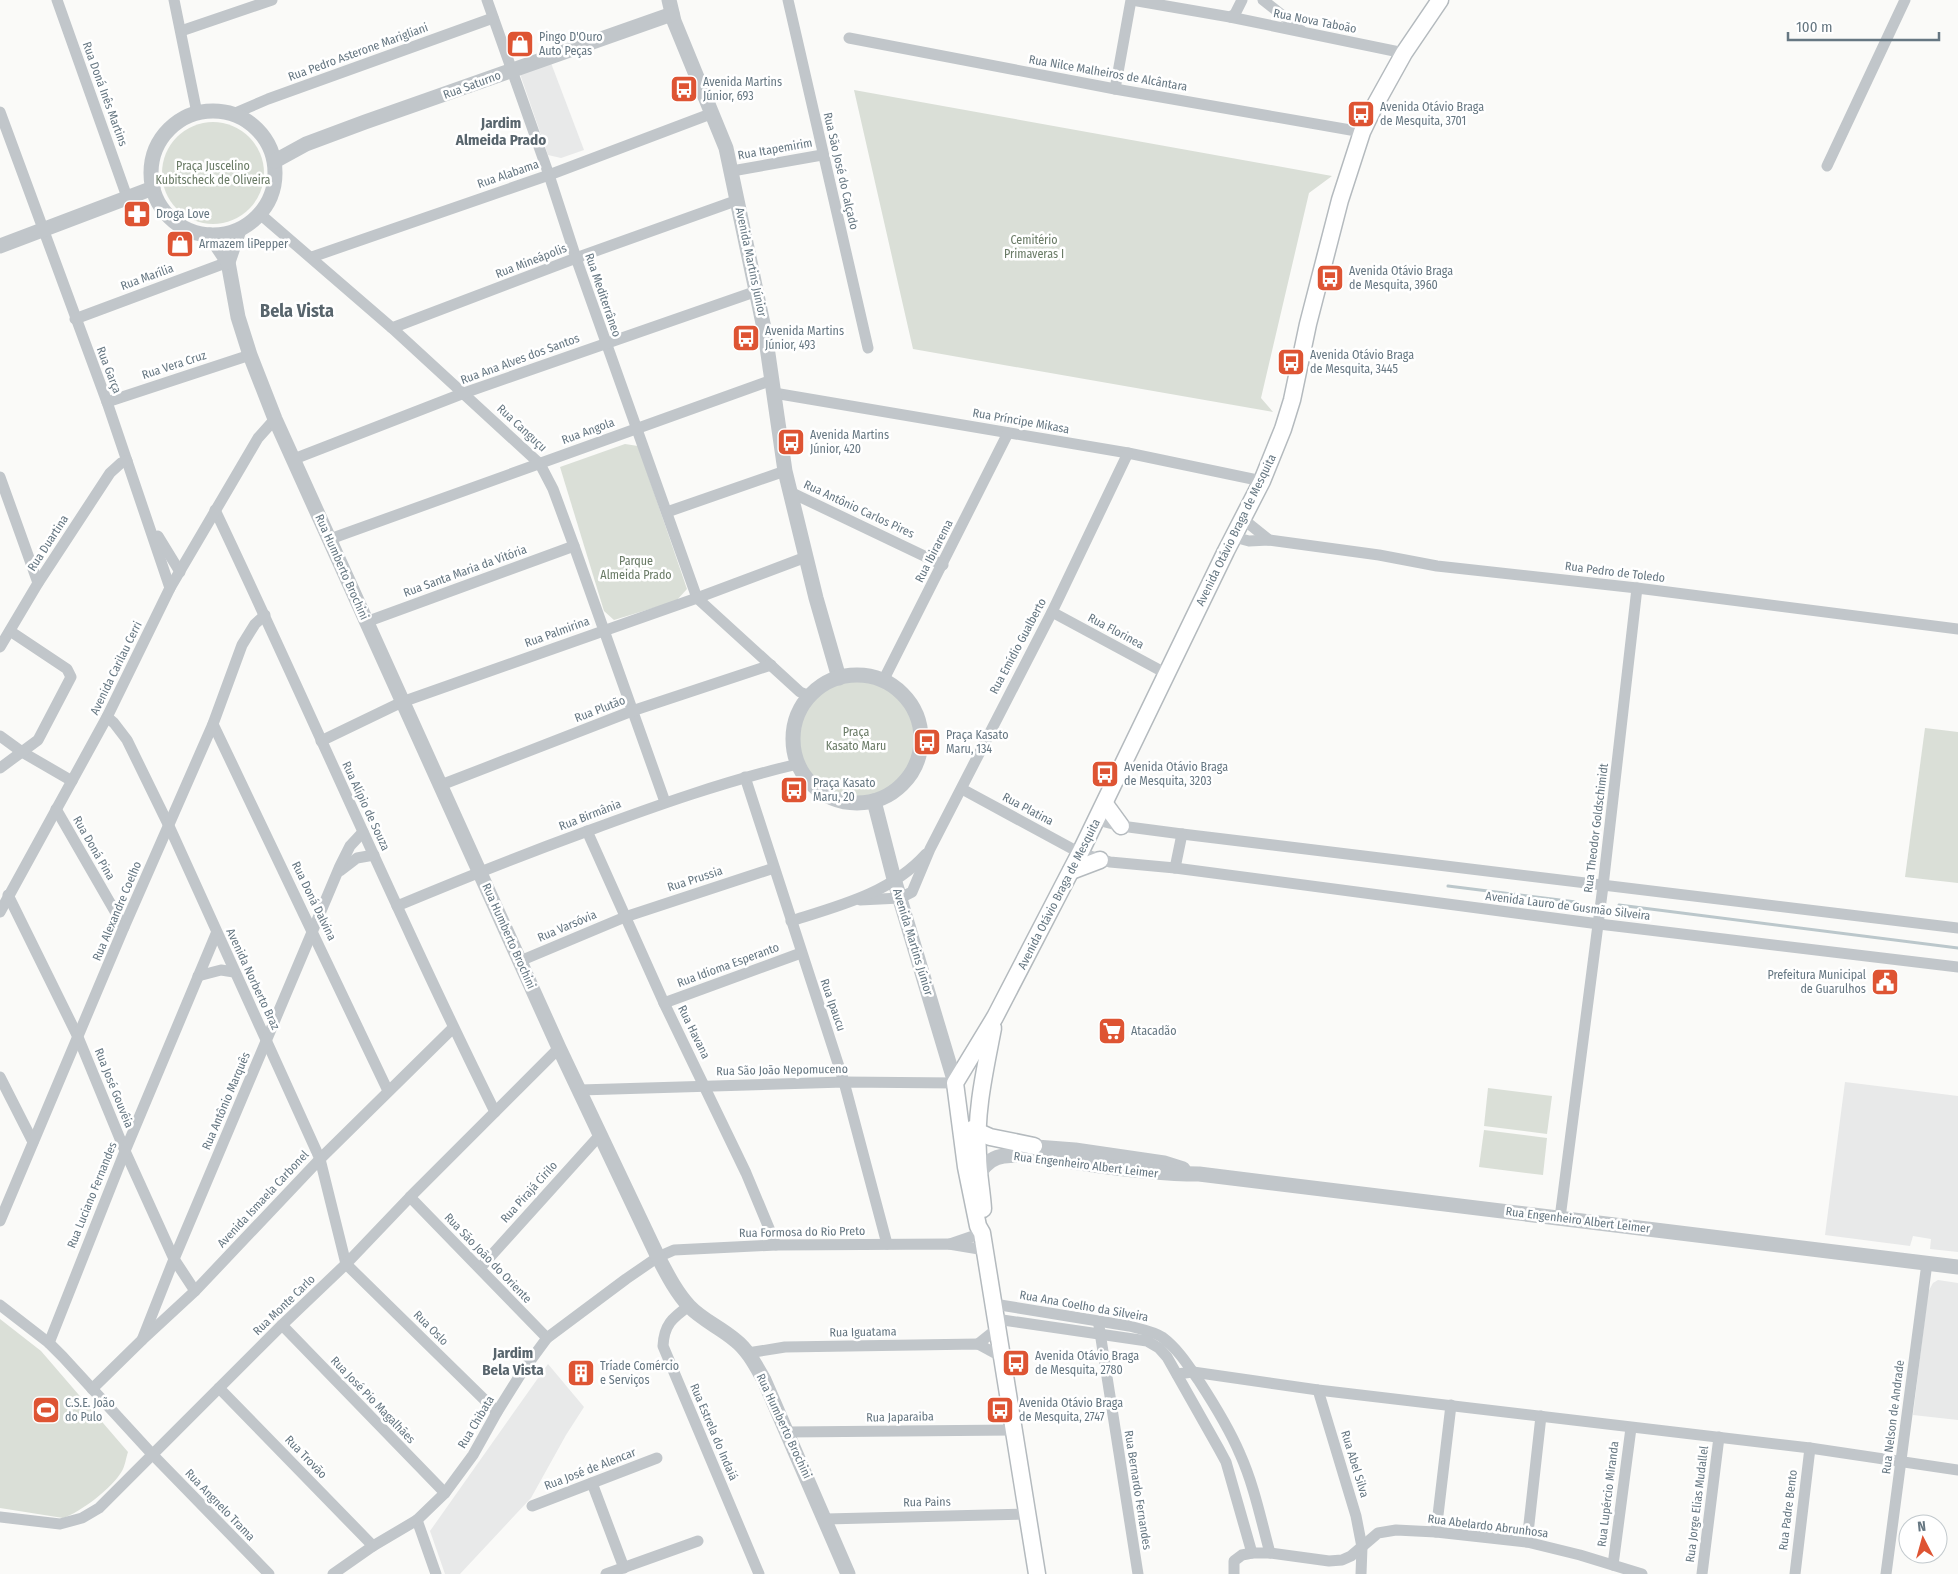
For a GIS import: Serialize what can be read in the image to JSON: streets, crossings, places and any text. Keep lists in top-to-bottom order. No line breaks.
{"streets":{"main road":["Avenida Otávio Braga de Mesquita"],"street":["Rua Nova Taboão","Rua Pedro Asterone Marigliani","Rua Nilce Malheiros de Alcântara","Rua Saturno","Rua Doná Inês Martins","Rua Itapemirim","Rua São José do Calçado","Rua Alabama","Rua Mineápolis","Avenida Martins Júnior","Rua Marília","Rua Mediterrâneo","Rua Ana Alves dos Santos","Rua Vera Cruz","Rua Garça","Rua Príncipe Mikasa","Rua Canguçu","Rua Angola","Rua Antônio Carlos Pires","Rua Duartina","Rua Ibirarema","Rua Humberto Brochini","Rua Santa Maria da Vitória","Rua Pedro de Toledo","Rua Florinea","Rua Palmirina","Rua Emídio Gualberto","Avenida Carilau Cerri","Rua Plutão","Rua Alípio de Souza","Rua Platina","Rua Birmânia","Rua Theodor Goldschimidt","Rua Doná Pina","Rua Prussia","Rua Doná Dalvina","Avenida Lauro de Gusmão Silveira","Rua Alexandre Coelho","Rua Varsóvia","Rua Idioma Esperanto","Avenida Norberto Braz","Rua Ipaucu","Rua Havana","Rua São João Nepomuceno","Rua José Gouvêia","Rua Antônio Marquês","Rua Engenheiro Albert Leimer","Rua Pirajá Cirilo","Rua Luciano Fernandes","Avenida Ismaela Carbonel","Rua Formosa do Rio Preto","Rua São João do Oriente","Rua Monte Carlo","Rua Ana Coelho da Silveira","Rua Oslo","Rua Iguatama","Rua José Pio Magalhães","Rua Japaraiba","Rua Nelson de Andrade","Rua Chibata","Rua Estrela do Indaiá","Rua Trovão","Rua Abel Silva","Rua José de Alencar","Rua Bernardo Fernandes","Rua Lupércio Miranda","Rua Pains","Rua Jorge Elias Mudallel","Rua Angnelo Trama","Rua Padre Bento","Rua Abelardo Abrunhosa"]},"crossings":[["Rua Nova Taboão","Avenida Otávio Braga de Mesquita"],["Rua Pedro Asterone Marigliani","Rua Saturno"],["Rua Pedro Asterone Marigliani","Rua Mediterrâneo"],["Rua Pedro Asterone Marigliani","Rua Canguçu"],["Rua Pedro Asterone Marigliani","Rua Humberto Brochini"],["Rua Nilce Malheiros de Alcântara","Avenida Otávio Braga de Mesquita"],["Rua Saturno","Avenida Martins Júnior"],["Rua Saturno","Rua Mediterrâneo"],["Rua Saturno","Rua Canguçu"],["Rua Saturno","Rua Humberto Brochini"],["Rua Itapemirim","Rua São José do Calçado"],["Rua Itapemirim","Avenida Martins Júnior"],["Rua Alabama","Avenida Martins Júnior"],["Rua Alabama","Rua Mediterrâneo"],["Rua Alabama","Rua Canguçu"],["Rua Mineápolis","Avenida Martins Júnior"],["Rua Mineápolis","Rua Mediterrâneo"],["Rua Mineápolis","Rua Canguçu"],["Avenida Martins Júnior","Rua Ana Alves dos Santos"],["Avenida Martins Júnior","Rua Príncipe Mikasa"],["Avenida Martins Júnior","Rua Angola"],["Avenida Martins Júnior","Rua Antônio Carlos Pires"],["Avenida Martins Júnior","Avenida Otávio Braga de Mesquita"],["Avenida Martins Júnior","Rua Ibirarema"],["Avenida Martins Júnior","Rua Palmirina"],["Avenida Martins Júnior","Rua Emídio Gualberto"],["Avenida Martins Júnior","Rua Birmânia"],["Avenida Martins Júnior","Rua São João Nepomuceno"],["Rua Marília","Rua Garça"],["Rua Marília","Rua Humberto Brochini"],["Rua Mediterrâneo","Rua Ana Alves dos Santos"],["Rua Mediterrâneo","Rua Angola"],["Rua Mediterrâneo","Rua Palmirina"],["Rua Ana Alves dos Santos","Rua Canguçu"],["Rua Ana Alves dos Santos","Rua Humberto Brochini"],["Rua Vera Cruz","Rua Garça"],["Rua Vera Cruz","Rua Humberto Brochini"],["Rua Garça","Rua Duartina"],["Rua Garça","Avenida Carilau Cerri"],["Rua Príncipe Mikasa","Rua Angola"],["Rua Príncipe Mikasa","Avenida Otávio Braga de Mesquita"],["Rua Príncipe Mikasa","Rua Ibirarema"],["Rua Príncipe Mikasa","Rua Emídio Gualberto"],["Rua Canguçu","Rua Angola"],["Rua Canguçu","Rua Humberto Brochini"],["Rua Canguçu","Rua Santa Maria da Vitória"],["Rua Canguçu","Rua Palmirina"],["Rua Canguçu","Rua Plutão"],["Rua Canguçu","Rua Birmânia"],["Rua Angola","Rua Humberto Brochini"],["Rua Antônio Carlos Pires","Rua Ibirarema"],["Avenida Otávio Braga de Mesquita","Rua Pedro de Toledo"],["Avenida Otávio Braga de Mesquita","Rua Florinea"],["Avenida Otávio Braga de Mesquita","Rua Platina"],["Avenida Otávio Braga de Mesquita","Avenida Lauro de Gusmão Silveira"],["Avenida Otávio Braga de Mesquita","Rua São João Nepomuceno"],["Rua Ibirarema","Rua Birmânia"],["Rua Humberto Brochini","Rua Santa Maria da Vitória"],["Rua Humberto Brochini","Rua Palmirina"],["Rua Humberto Brochini","Avenida Carilau Cerri"],["Rua Humberto Brochini","Rua Plutão"],["Rua Humberto Brochini","Rua Birmânia"],["Rua Humberto Brochini","Rua Varsóvia"],["Rua Humberto Brochini","Rua São João Nepomuceno"],["Rua Humberto Brochini","Rua Pirajá Cirilo"],["Rua Humberto Brochini","Rua Formosa do Rio Preto"],["Rua Humberto Brochini","Rua Monte Carlo"],["Rua Humberto Brochini","Rua Iguatama"],["Rua Humberto Brochini","Rua Japaraiba"],["Rua Humberto Brochini","Rua Chibata"],["Rua Humberto Brochini","Rua Estrela do Indaiá"],["Rua Humberto Brochini","Rua Pains"],["Rua Pedro de Toledo","Rua Theodor Goldschimidt"],["Rua Florinea","Rua Emídio Gualberto"],["Rua Palmirina","Rua Alípio de Souza"],["Rua Emídio Gualberto","Rua Platina"],["Rua Emídio Gualberto","Rua Ipaucu"],["Avenida Carilau Cerri","Rua Alípio de Souza"],["Avenida Carilau Cerri","Rua Doná Pina"],["Avenida Carilau Cerri","Avenida Norberto Braz"],["Avenida Carilau Cerri","Rua José Gouvêia"],["Rua Alípio de Souza","Rua Birmânia"],["Rua Alípio de Souza","Rua Alexandre Coelho"],["Rua Alípio de Souza","Rua Antônio Marquês"],["Rua Alípio de Souza","Avenida Ismaela Carbonel"],["Rua Alípio de Souza","Rua Monte Carlo"],["Rua Platina","Avenida Lauro de Gusmão Silveira"],["Rua Birmânia","Rua Ipaucu"],["Rua Birmânia","Rua Havana"],["Rua Theodor Goldschimidt","Avenida Lauro de Gusmão Silveira"],["Rua Theodor Goldschimidt","Rua Engenheiro Albert Leimer"],["Rua Doná Pina","Rua Alexandre Coelho"],["Rua Prussia","Rua Varsóvia"],["Rua Prussia","Rua Ipaucu"],["Rua Prussia","Rua Havana"],["Rua Doná Dalvina","Rua Alexandre Coelho"],["Rua Doná Dalvina","Rua Antônio Marquês"],["Rua Doná Dalvina","Avenida Ismaela Carbonel"],["Rua Alexandre Coelho","Avenida Norberto Braz"],["Rua Alexandre Coelho","Rua José Gouvêia"],["Rua Varsóvia","Rua Havana"],["Rua Idioma Esperanto","Rua Ipaucu"],["Rua Idioma Esperanto","Rua Havana"],["Avenida Norberto Braz","Rua Antônio Marquês"],["Avenida Norberto Braz","Rua Luciano Fernandes"],["Avenida Norberto Braz","Avenida Ismaela Carbonel"],["Avenida Norberto Braz","Rua Monte Carlo"],["Avenida Norberto Braz","Rua Oslo"],["Rua Ipaucu","Rua São João Nepomuceno"],["Rua Ipaucu","Rua Formosa do Rio Preto"],["Rua Havana","Rua São João Nepomuceno"],["Rua Havana","Rua Formosa do Rio Preto"],["Rua José Gouvêia","Rua Antônio Marquês"],["Rua José Gouvêia","Rua Luciano Fernandes"],["Rua José Gouvêia","Avenida Ismaela Carbonel"],["Rua Antônio Marquês","Avenida Ismaela Carbonel"],["Rua Engenheiro Albert Leimer","Rua Nelson de Andrade"],["Rua Pirajá Cirilo","Rua São João do Oriente"],["Rua Luciano Fernandes","Rua Angnelo Trama"],["Avenida Ismaela Carbonel","Rua Angnelo Trama"],["Rua Formosa do Rio Preto","Rua Chibata"],["Rua São João do Oriente","Rua Monte Carlo"],["Rua São João do Oriente","Rua Chibata"],["Rua Monte Carlo","Rua Oslo"],["Rua Monte Carlo","Rua José Pio Magalhães"],["Rua Monte Carlo","Rua Trovão"],["Rua Monte Carlo","Rua Angnelo Trama"],["Rua Ana Coelho da Silveira","Rua Bernardo Fernandes"],["Rua Ana Coelho da Silveira","Rua Abelardo Abrunhosa"],["Rua Oslo","Rua Chibata"],["Rua José Pio Magalhães","Rua Chibata"],["Rua Chibata","Rua Trovão"],["Rua Abel Silva","Rua Abelardo Abrunhosa"],["Rua Lupércio Miranda","Rua Abelardo Abrunhosa"]],"districts":["Jardim Almeida Prado","Bela Vista","Jardim Bela Vista"],"parks":["Praça Juscelino Kubitscheck de Oliveira","Cemitério Primaveras I","Parque Almeida Prado","Praça Kasato Maru"],"places":{"shop":["Pingo D'Ouro Auto Peças","Armazem liPepper"],"bus stop":["Avenida Martins Júnior, 693","Avenida Otávio Braga de Mesquita, 3701","Avenida Otávio Braga de Mesquita, 3960","Avenida Martins Júnior, 493","Avenida Otávio Braga de Mesquita, 3445","Avenida Martins Júnior, 420","Praça Kasato Maru, 134","Avenida Otávio Braga de Mesquita, 3203","Praça Kasato Maru, 20","Avenida Otávio Braga de Mesquita, 2780","Avenida Otávio Braga de Mesquita, 2747"],"pharmacy":["Droga Love"],"public building":["Prefeitura Municipal de Guarulhos"],"supermarket":["Atacadão"],"building":["Tríade Comércio e Serviços"],"sports":["C.S.E. João do Pulo"]},"scale_bar":"100 m","north":"top"}
